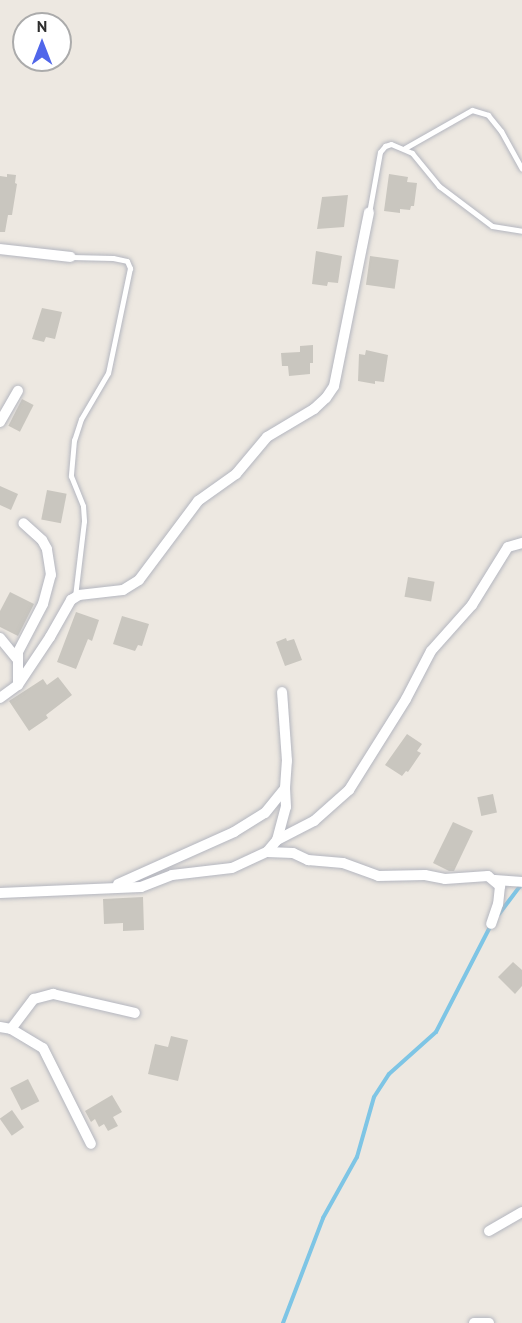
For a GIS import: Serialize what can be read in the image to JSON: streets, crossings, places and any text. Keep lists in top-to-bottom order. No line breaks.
{"north":"top"}
